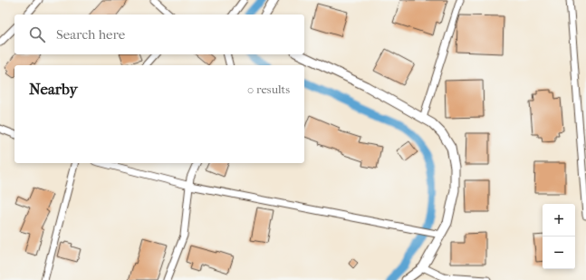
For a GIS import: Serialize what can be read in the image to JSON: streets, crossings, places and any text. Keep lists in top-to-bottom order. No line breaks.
{"page":{"search":"Search here","heading":["Nearby","0 results"],"map_buttons":["+","−"]}}
